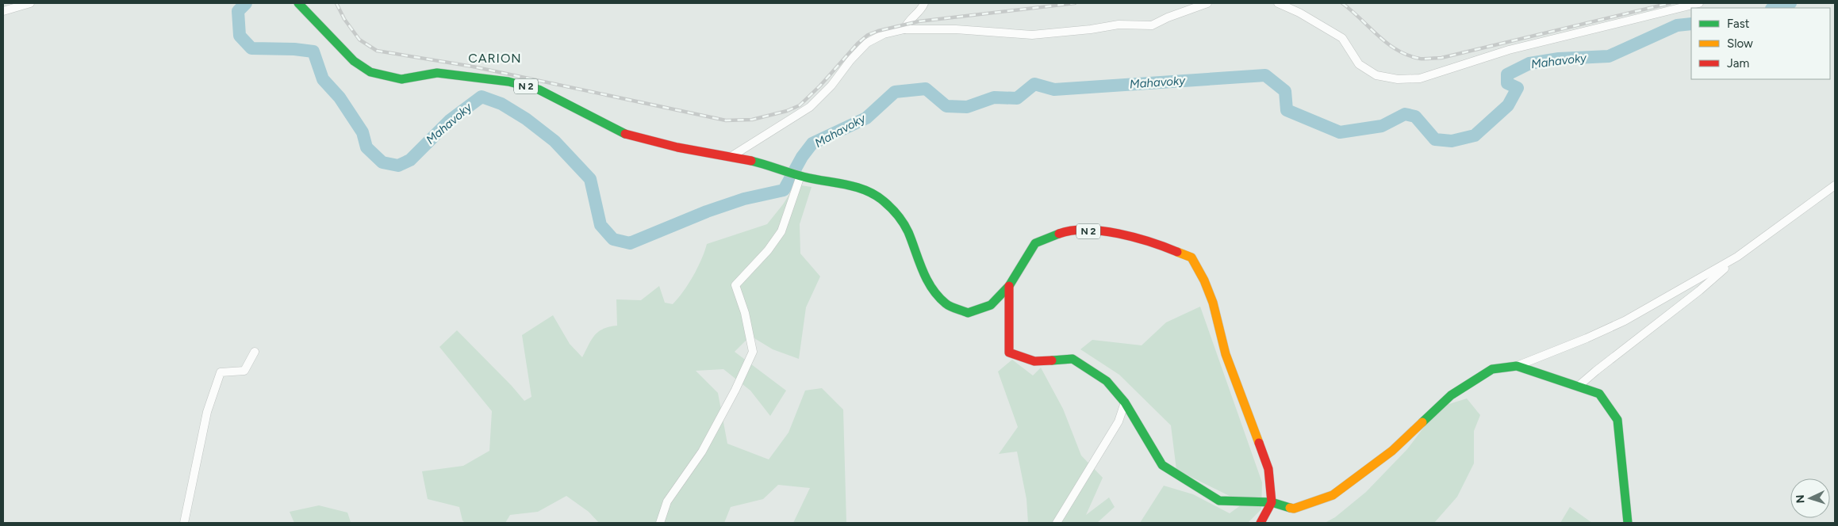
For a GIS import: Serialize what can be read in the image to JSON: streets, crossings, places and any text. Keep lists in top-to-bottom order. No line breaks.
{"streets":{"main road":["N 2"]},"districts":["CARION"],"water":["Mahavoky"],"legend":["Fast","Slow","Jam"],"north":"left"}
